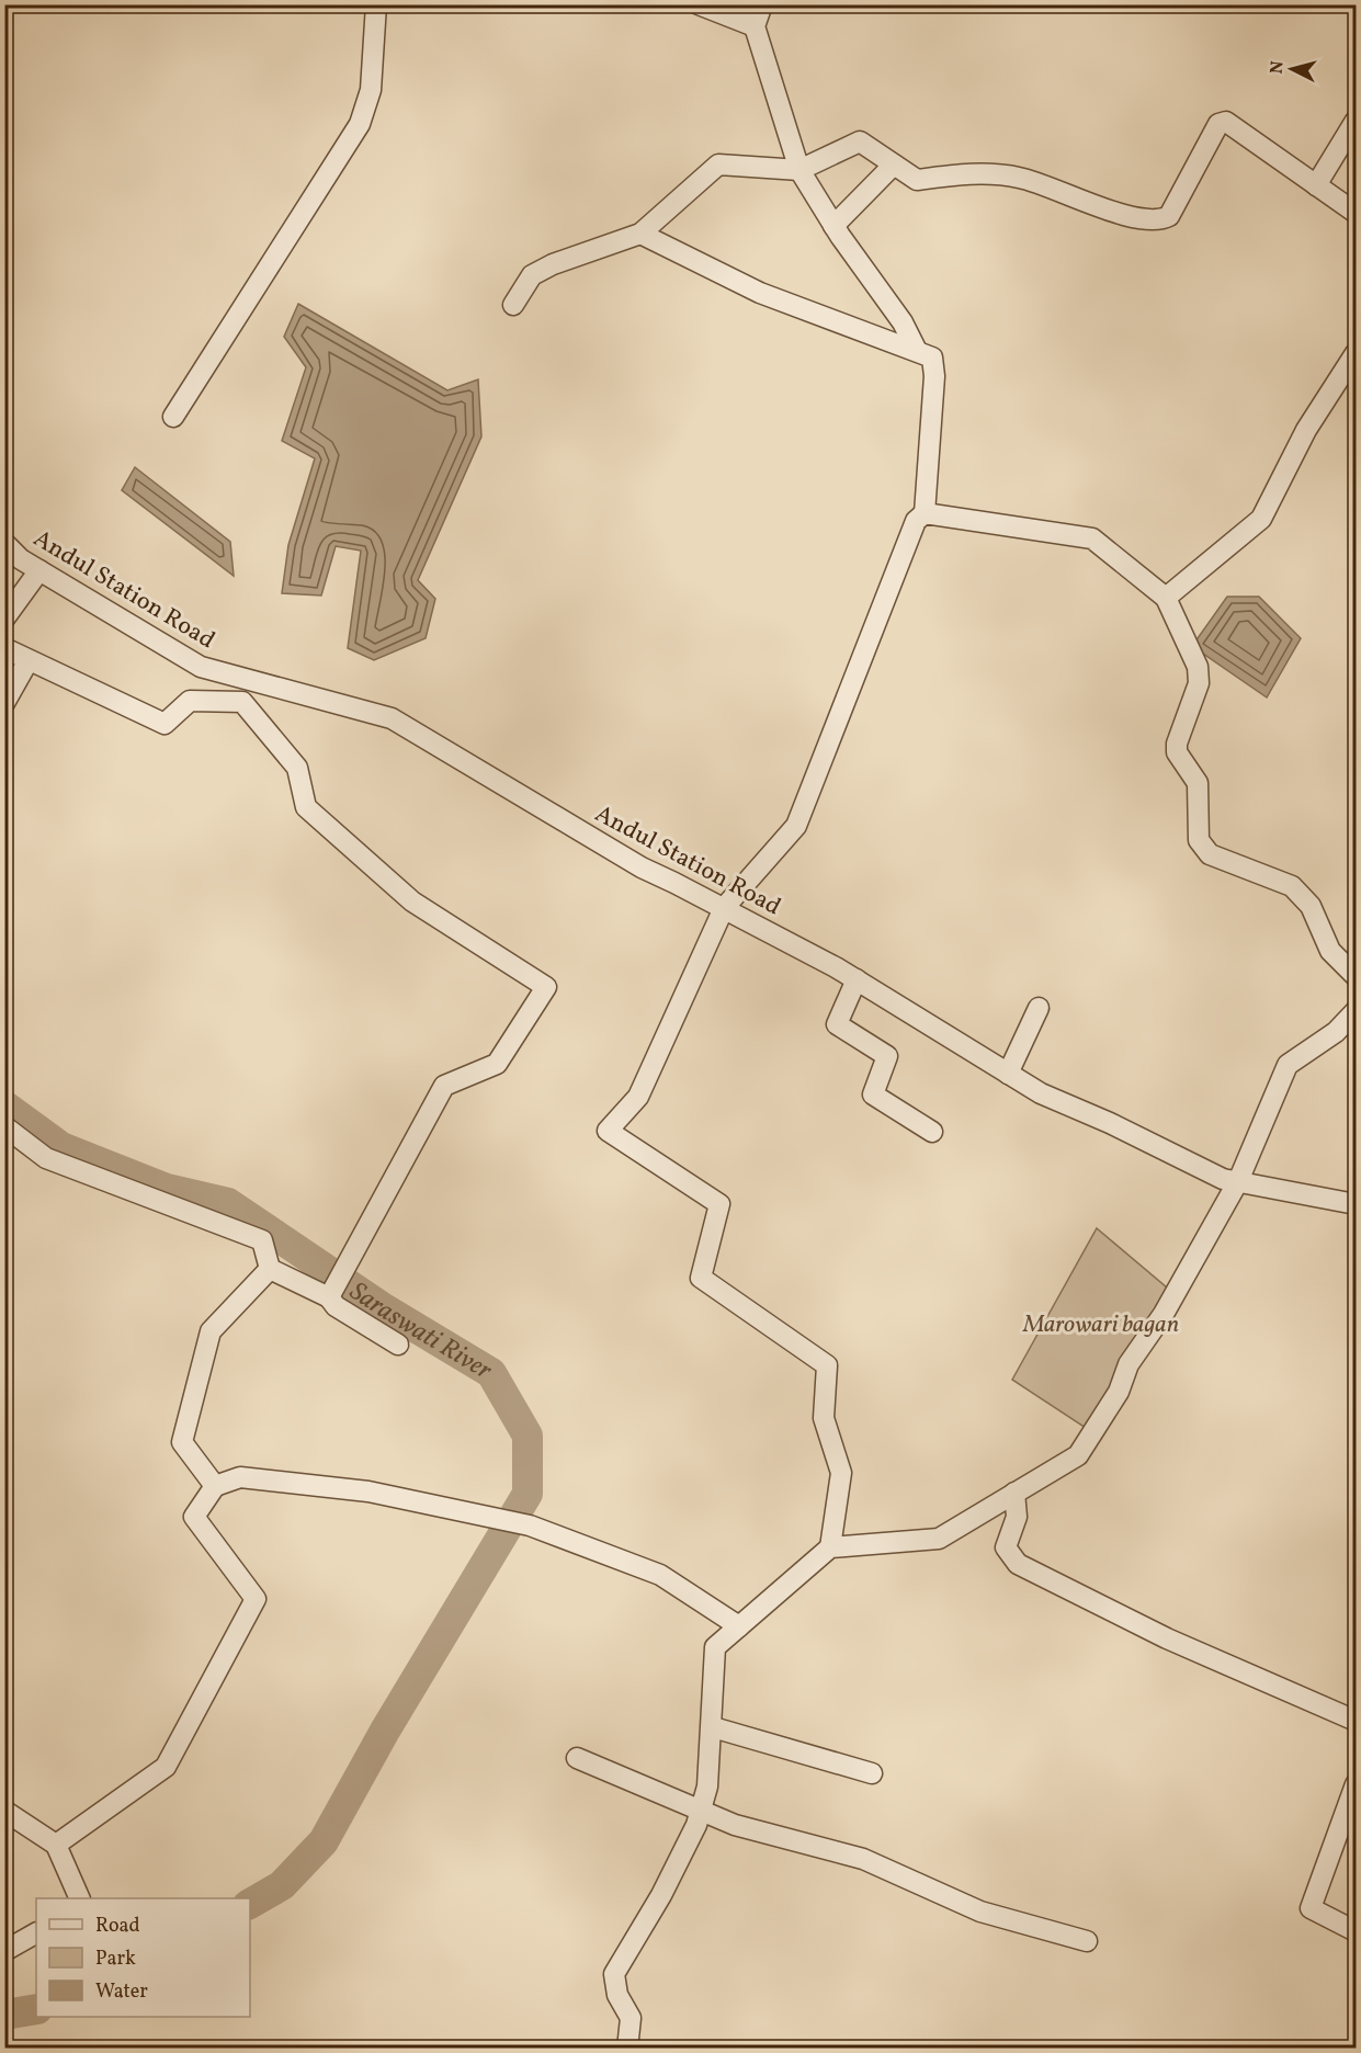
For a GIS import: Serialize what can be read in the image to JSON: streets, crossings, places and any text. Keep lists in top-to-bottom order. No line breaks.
{"streets":{"street":["Andul Station Road"]},"water":["Saraswati River"],"parks":["Marowari bagan"],"legend":["Road","Park","Water"],"north":"left"}
